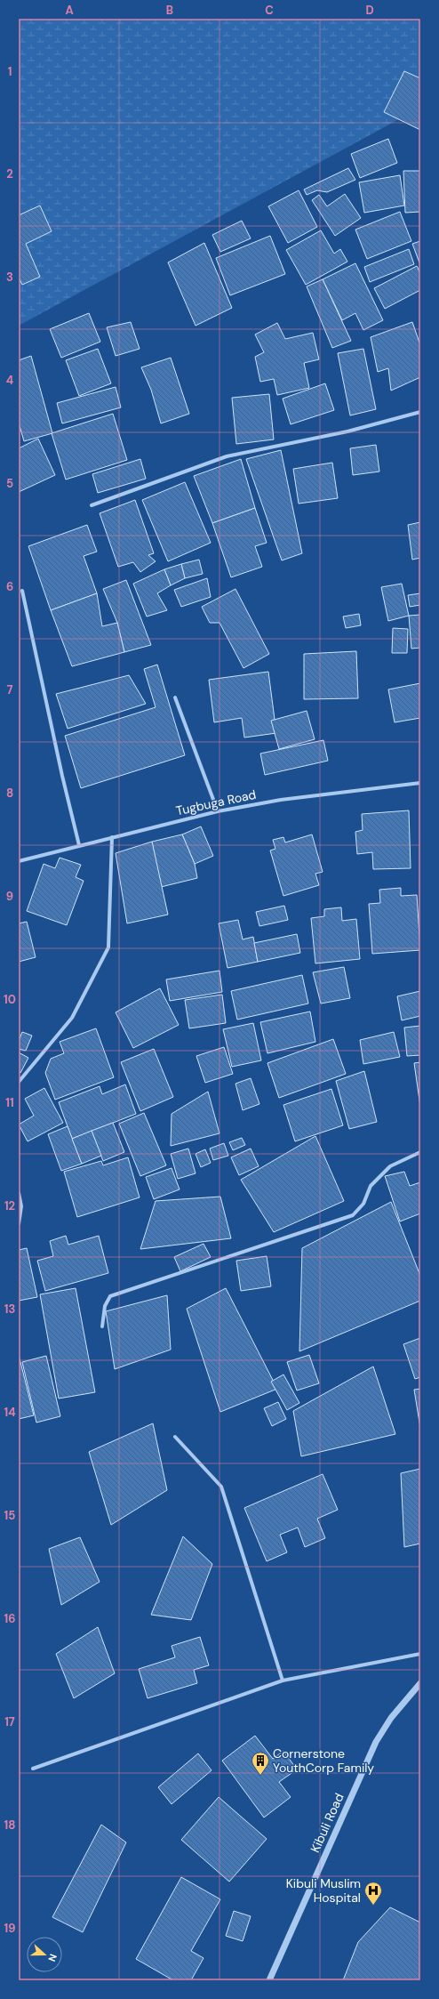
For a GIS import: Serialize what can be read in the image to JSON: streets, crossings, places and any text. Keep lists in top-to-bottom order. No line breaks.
{"streets":{"street":["Tugbuga Road","Kibuli Road"]},"places":{"building":["Cornerstone YouthCorp Family"],"hospital":["Kibuli Muslim Hospital"]},"north":"right","grid":{"columns":["A","B","C","D"],"rows":["1","2","3","4","5","6","7","8","9","10","11","12","13","14","15","16","17","18","19"]}}
